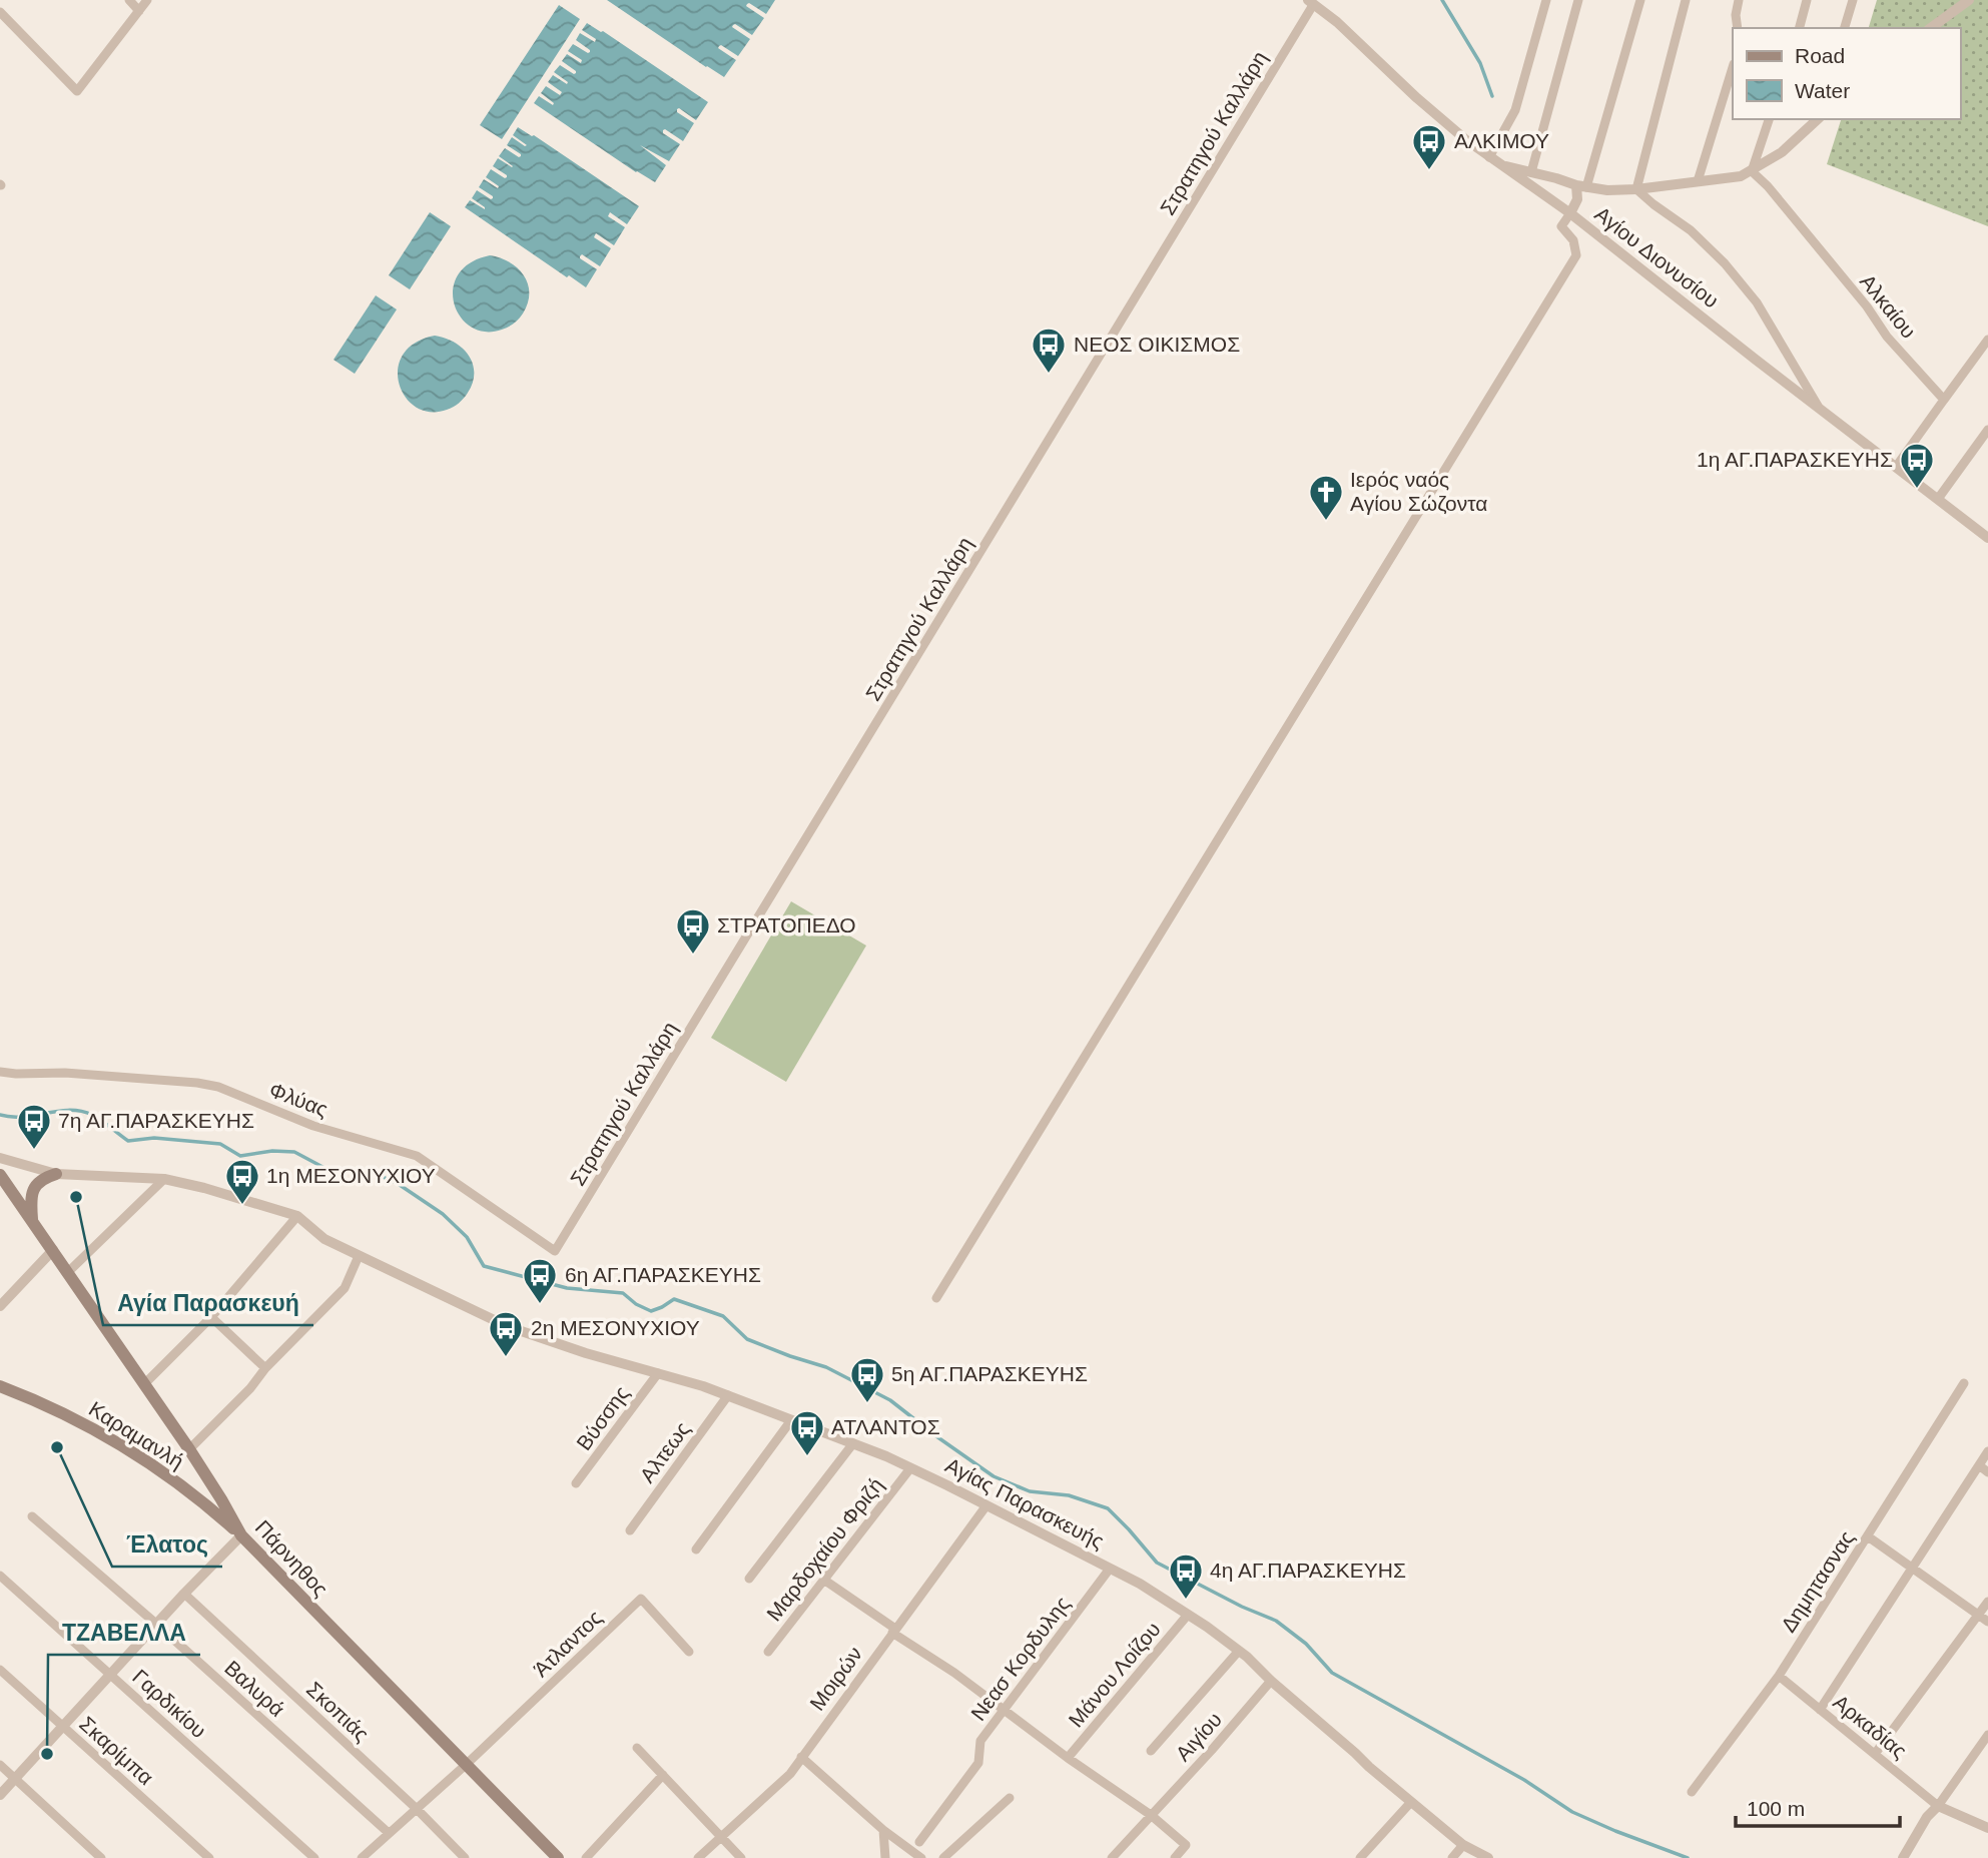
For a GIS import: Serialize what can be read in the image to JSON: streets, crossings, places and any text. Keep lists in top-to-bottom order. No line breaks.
{"streets":{"main road":["Καραμανλή","Πάρνηθος"],"street":["Στρατηγού Καλλάρη","Αγίου Διονυσίου","Αλκαίου","Φλύας","Βύσσης","Αλτεως","Αγίας Παρασκευής","Μαρδοχαίου Φριζή","Δημητασνας","Άτλαντος","Νεασ Κορδυλης","Μάνου Λοίζου","Μοιρών","Βαλυρά","Γαρδικίου","Σκοπιάς","Αρκαδίας","Αιγίου","Σκαρίμπα"]},"crossings":[["Στρατηγού Καλλάρη","Αγίου Διονυσίου"],["Στρατηγού Καλλάρη","Φλύας"],["Βύσσης","Αγίας Παρασκευής"],["Καραμανλή","Πάρνηθος"],["Αλτεως","Αγίας Παρασκευής"],["Αγίας Παρασκευής","Μαρδοχαίου Φριζή"],["Αγίας Παρασκευής","Νεασ Κορδυλης"],["Αγίας Παρασκευής","Μάνου Λοίζου"],["Αγίας Παρασκευής","Μοιρών"],["Αγίας Παρασκευής","Αιγίου"],["Πάρνηθος","Άτλαντος"],["Δημητασνας","Αρκαδίας"]],"places":{"bus stop":["ΑΛΚΙΜΟΥ","ΝΕΟΣ ΟΙΚΙΣΜΟΣ","1η ΑΓ.ΠΑΡΑΣΚΕΥΗΣ","ΣΤΡΑΤΟΠΕΔΟ","7η ΑΓ.ΠΑΡΑΣΚΕΥΗΣ","1η ΜΕΣΟΝΥΧΙΟΥ","6η ΑΓ.ΠΑΡΑΣΚΕΥΗΣ","2η ΜΕΣΟΝΥΧΙΟΥ","5η ΑΓ.ΠΑΡΑΣΚΕΥΗΣ","ΑΤΛΑΝΤΟΣ","4η ΑΓ.ΠΑΡΑΣΚΕΥΗΣ"],"church":["Ιερός ναός Αγίου Σώζοντα"],"other":["Αγία Παρασκευή","Έλατος","ΤΖΑΒΕΛΛΑ"]},"legend":["Road","Water"],"scale_bar":"100 m"}
